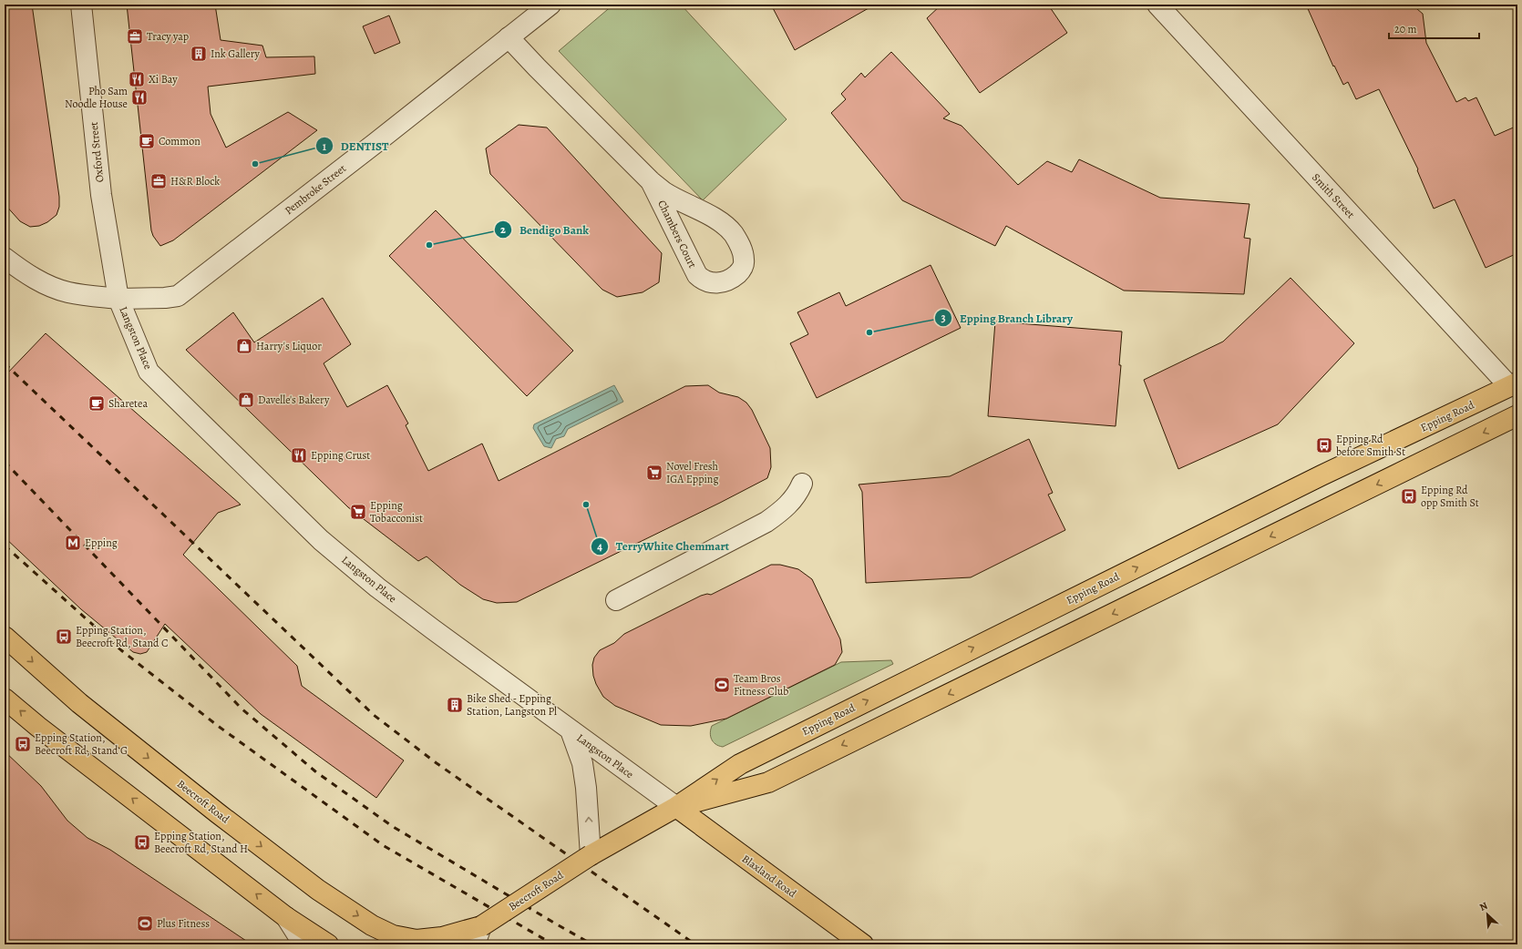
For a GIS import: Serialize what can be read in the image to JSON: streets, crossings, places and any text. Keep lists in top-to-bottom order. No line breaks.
{"streets":{"main road":["Epping Road","Beecroft Road","Blaxland Road"],"street":["Oxford Street","Pembroke Street","Smith Street","Chambers Court","Langston Place"]},"crossings":[["Oxford Street","Pembroke Street"],["Oxford Street","Langston Place"],["Pembroke Street","Chambers Court"],["Pembroke Street","Langston Place"],["Smith Street","Epping Road"],["Langston Place","Epping Road"],["Langston Place","Blaxland Road"],["Epping Road","Beecroft Road"],["Epping Road","Blaxland Road"]],"places":{"office":["Tracy yap","H&R Block"],"building":["Ink Gallery","Bike Shed - Epping Station, Langston Pl"],"restaurant":["Xi Bay","Pho Sam Noodle House","Epping Crust"],"cafe":["Common","Sharetea"],"other":["DENTIST","Bendigo Bank","Epping Branch Library","TerryWhite Chemmart"],"shop":["Harry's Liquor","Davelle's Bakery"],"bus stop":["Epping Rd before Smith St","Epping Rd opp Smith St","Epping Station, Beecroft Rd, Stand C","Epping Station, Beecroft Rd, Stand G","Epping Station, Beecroft Rd, Stand H"],"supermarket":["Novel Fresh IGA Epping","Epping Tobacconist"],"metro station":["Epping"],"sports":["Team Bros Fitness Club","Plus Fitness"]},"scale_bar":"20 m","north":"top left"}
